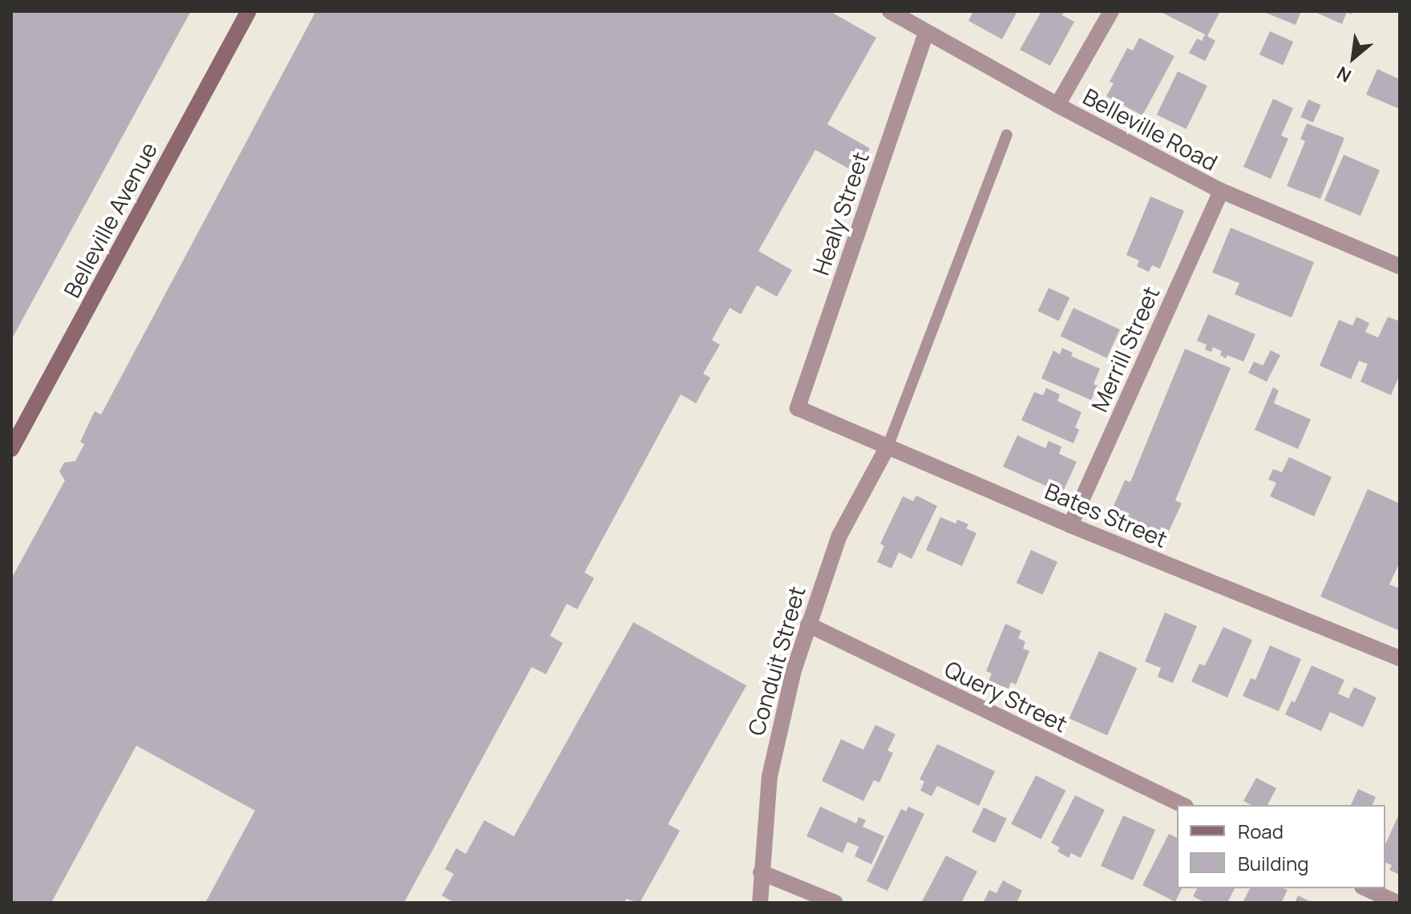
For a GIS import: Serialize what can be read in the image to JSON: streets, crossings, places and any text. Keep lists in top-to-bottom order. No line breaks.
{"streets":{"main road":["Belleville Avenue"],"street":["Belleville Road","Healy Street","Merrill Street","Bates Street","Conduit Street","Query Street"]},"crossings":[["Belleville Road","Healy Street"],["Belleville Road","Merrill Street"],["Healy Street","Bates Street"],["Merrill Street","Bates Street"],["Bates Street","Conduit Street"],["Conduit Street","Query Street"]],"legend":["Road","Building"],"north":"bottom left"}
